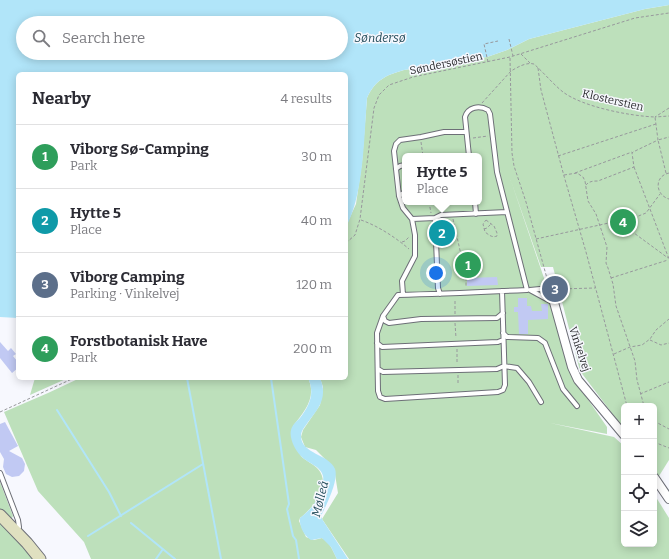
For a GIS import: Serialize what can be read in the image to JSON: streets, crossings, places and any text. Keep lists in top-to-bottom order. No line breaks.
{"streets":{"street":["Vinkelvej"],"path":["Søndersøstien","Klosterstien"]},"crossings":[["Søndersøstien","Klosterstien"]],"water":["Søndersø","Mølleå"],"page":{"search":"Search here","heading":["Nearby","4 results"],"list":[{"mark":"1","name":"Viborg Sø-Camping","note":"Park","value":"30 m"},{"mark":"2","name":"Hytte 5","note":"Place","value":"40 m"},{"mark":"3","name":"Viborg Camping","note":"Parking · Vinkelvej","value":"120 m"},{"mark":"4","name":"Forstbotanisk Have","note":"Park","value":"200 m"}],"popup":["Hytte 5","Place"],"pins":["4","2","1","3"],"map_buttons":["+","−"]}}
